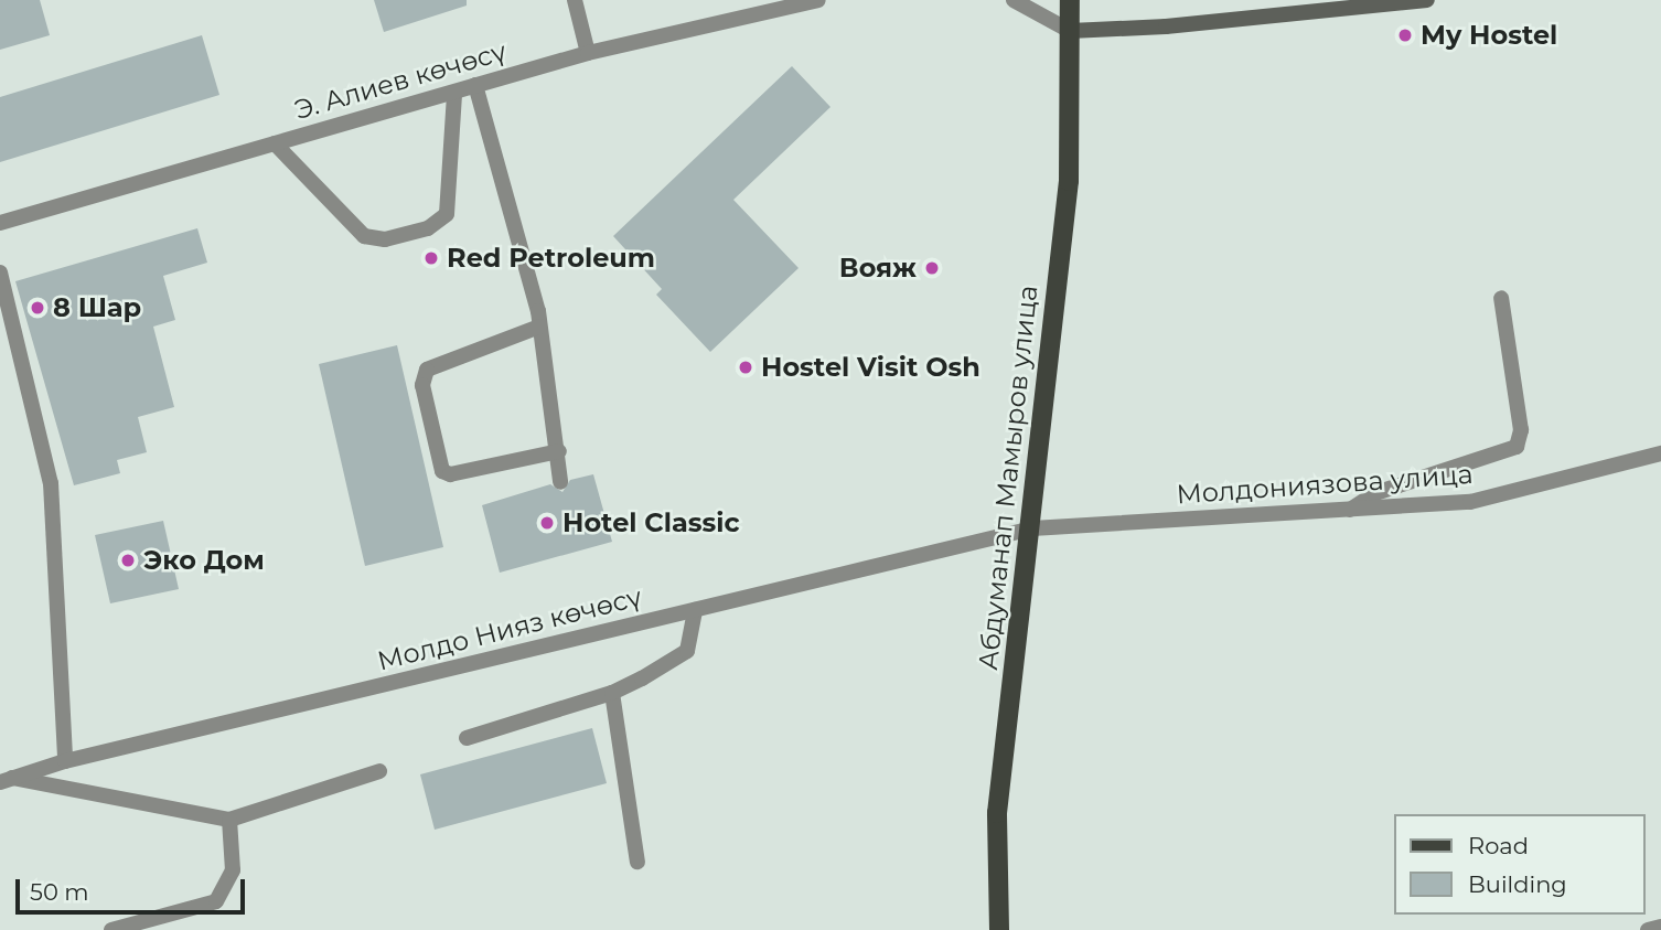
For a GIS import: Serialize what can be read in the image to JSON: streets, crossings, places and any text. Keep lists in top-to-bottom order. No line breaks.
{"streets":{"main road":["Абдуманап Мамыров улица"],"street":["Э. Алиев көчөсү","Молдониязова улица","Молдо Нияз көчөсү"]},"crossings":[["Абдуманап Мамыров улица","Молдониязова улица"],["Абдуманап Мамыров улица","Молдо Нияз көчөсү"],["Молдониязова улица","Молдо Нияз көчөсү"]],"places":["My Hostel","Red Petroleum","Вояж","8 Шар","Hostel Visit Osh","Hotel Classic","Эко Дом"],"legend":["Road","Building"],"scale_bar":"50 m"}
